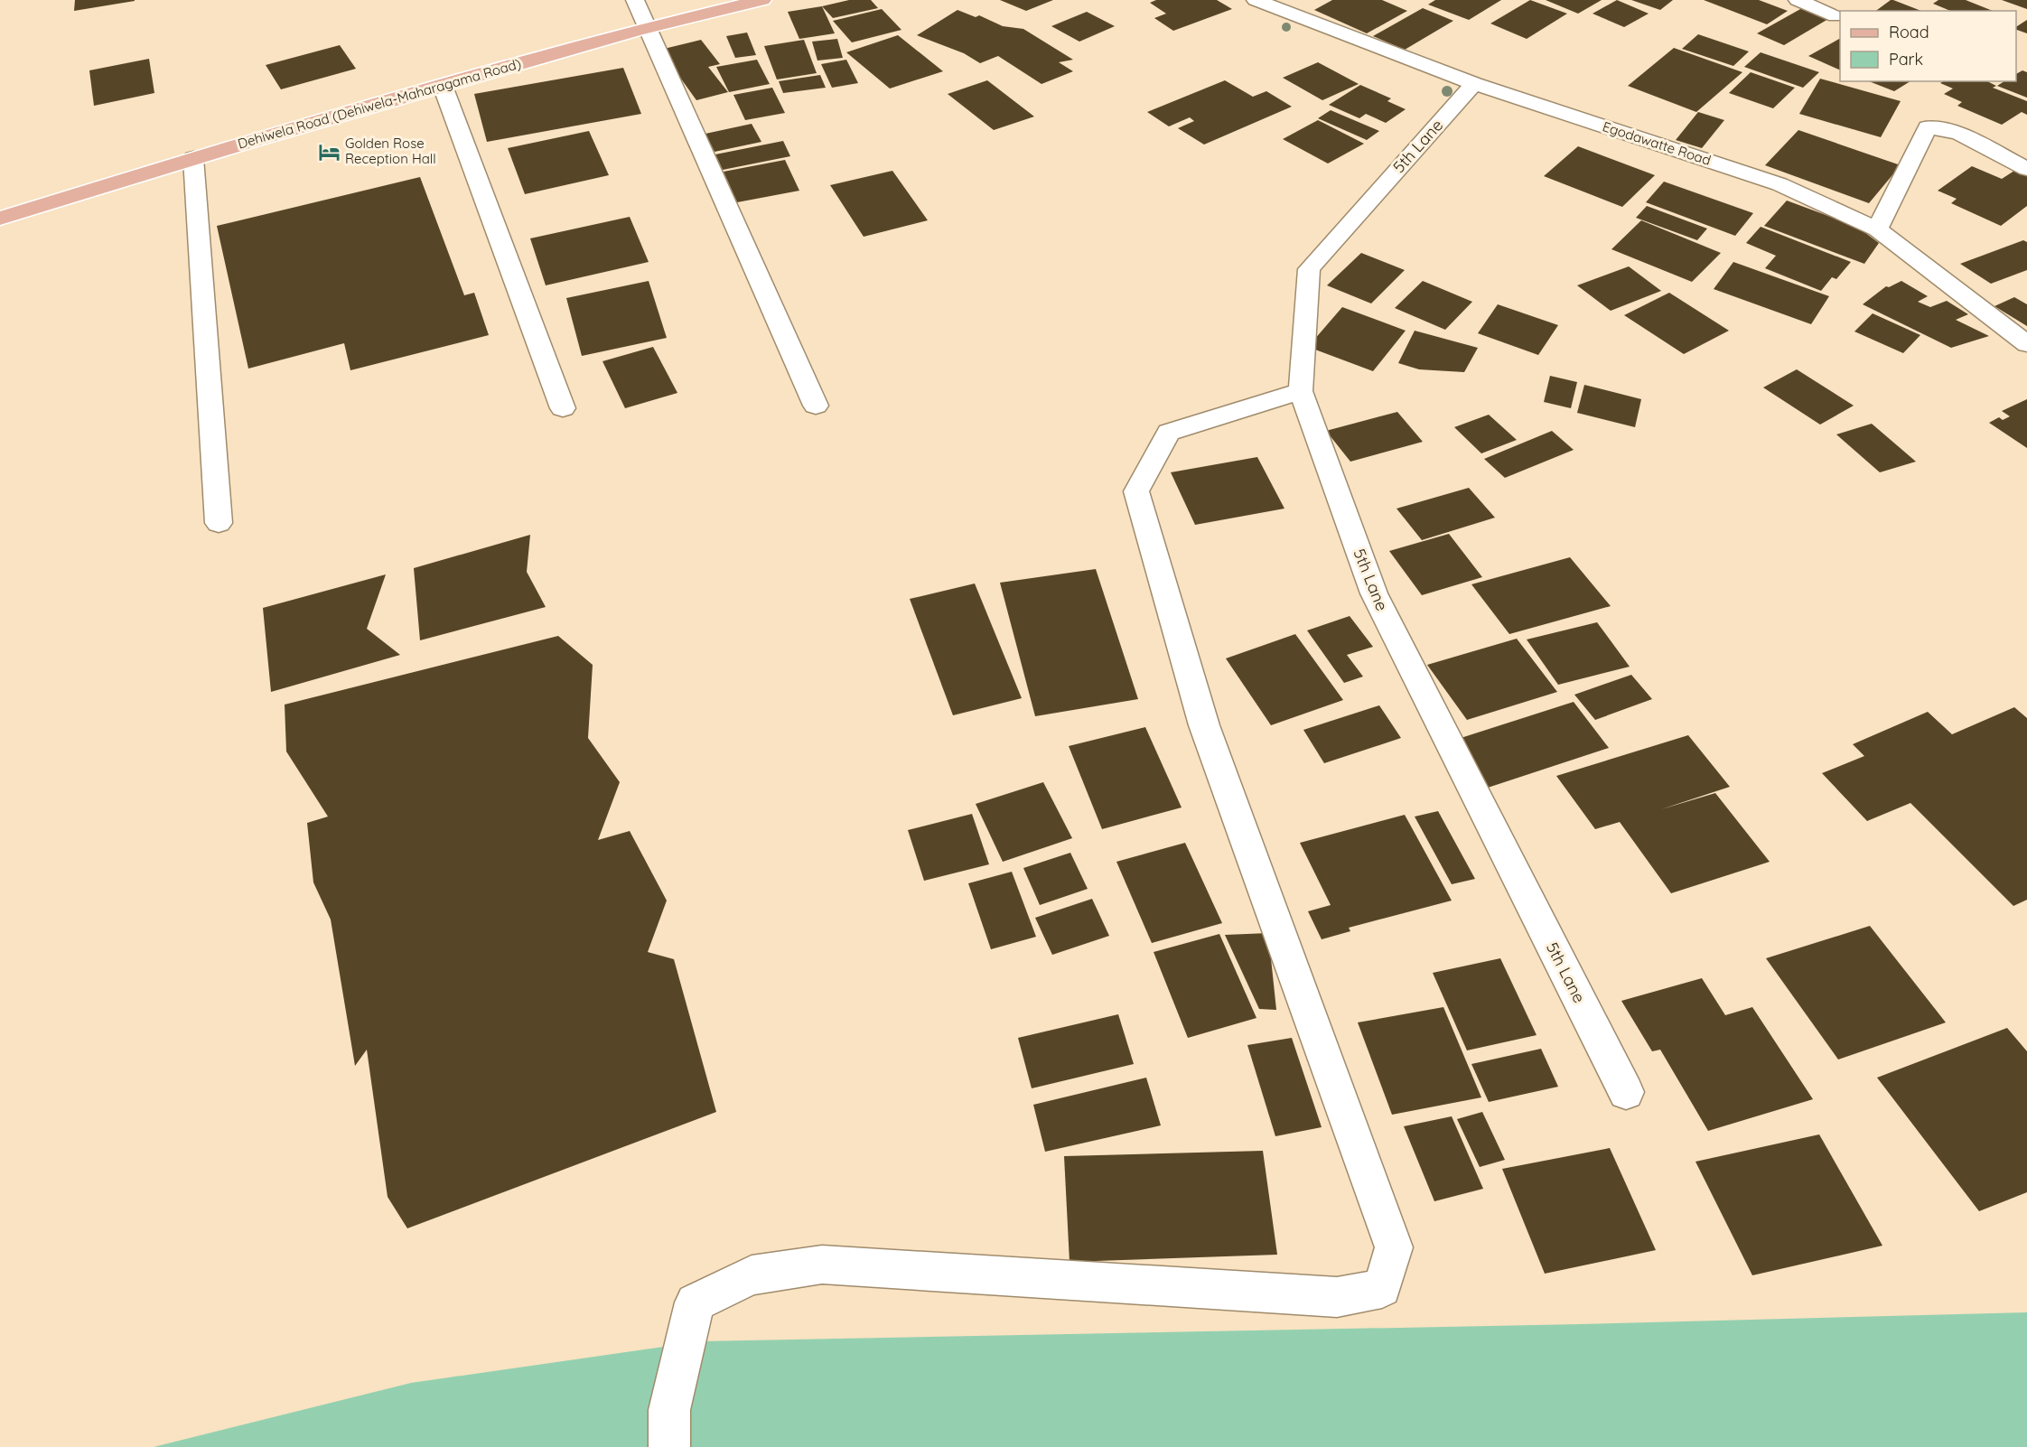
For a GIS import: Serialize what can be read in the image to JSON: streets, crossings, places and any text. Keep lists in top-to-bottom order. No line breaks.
{"streets":{"main road":["Dehiwela Road (Dehiwela-Maharagama Road)"],"street":["Egodawatte Road","5th Lane"]},"crossings":[["Egodawatte Road","5th Lane"]],"places":{"hotel":["Golden Rose Reception Hall"]},"legend":["Road","Park"]}
